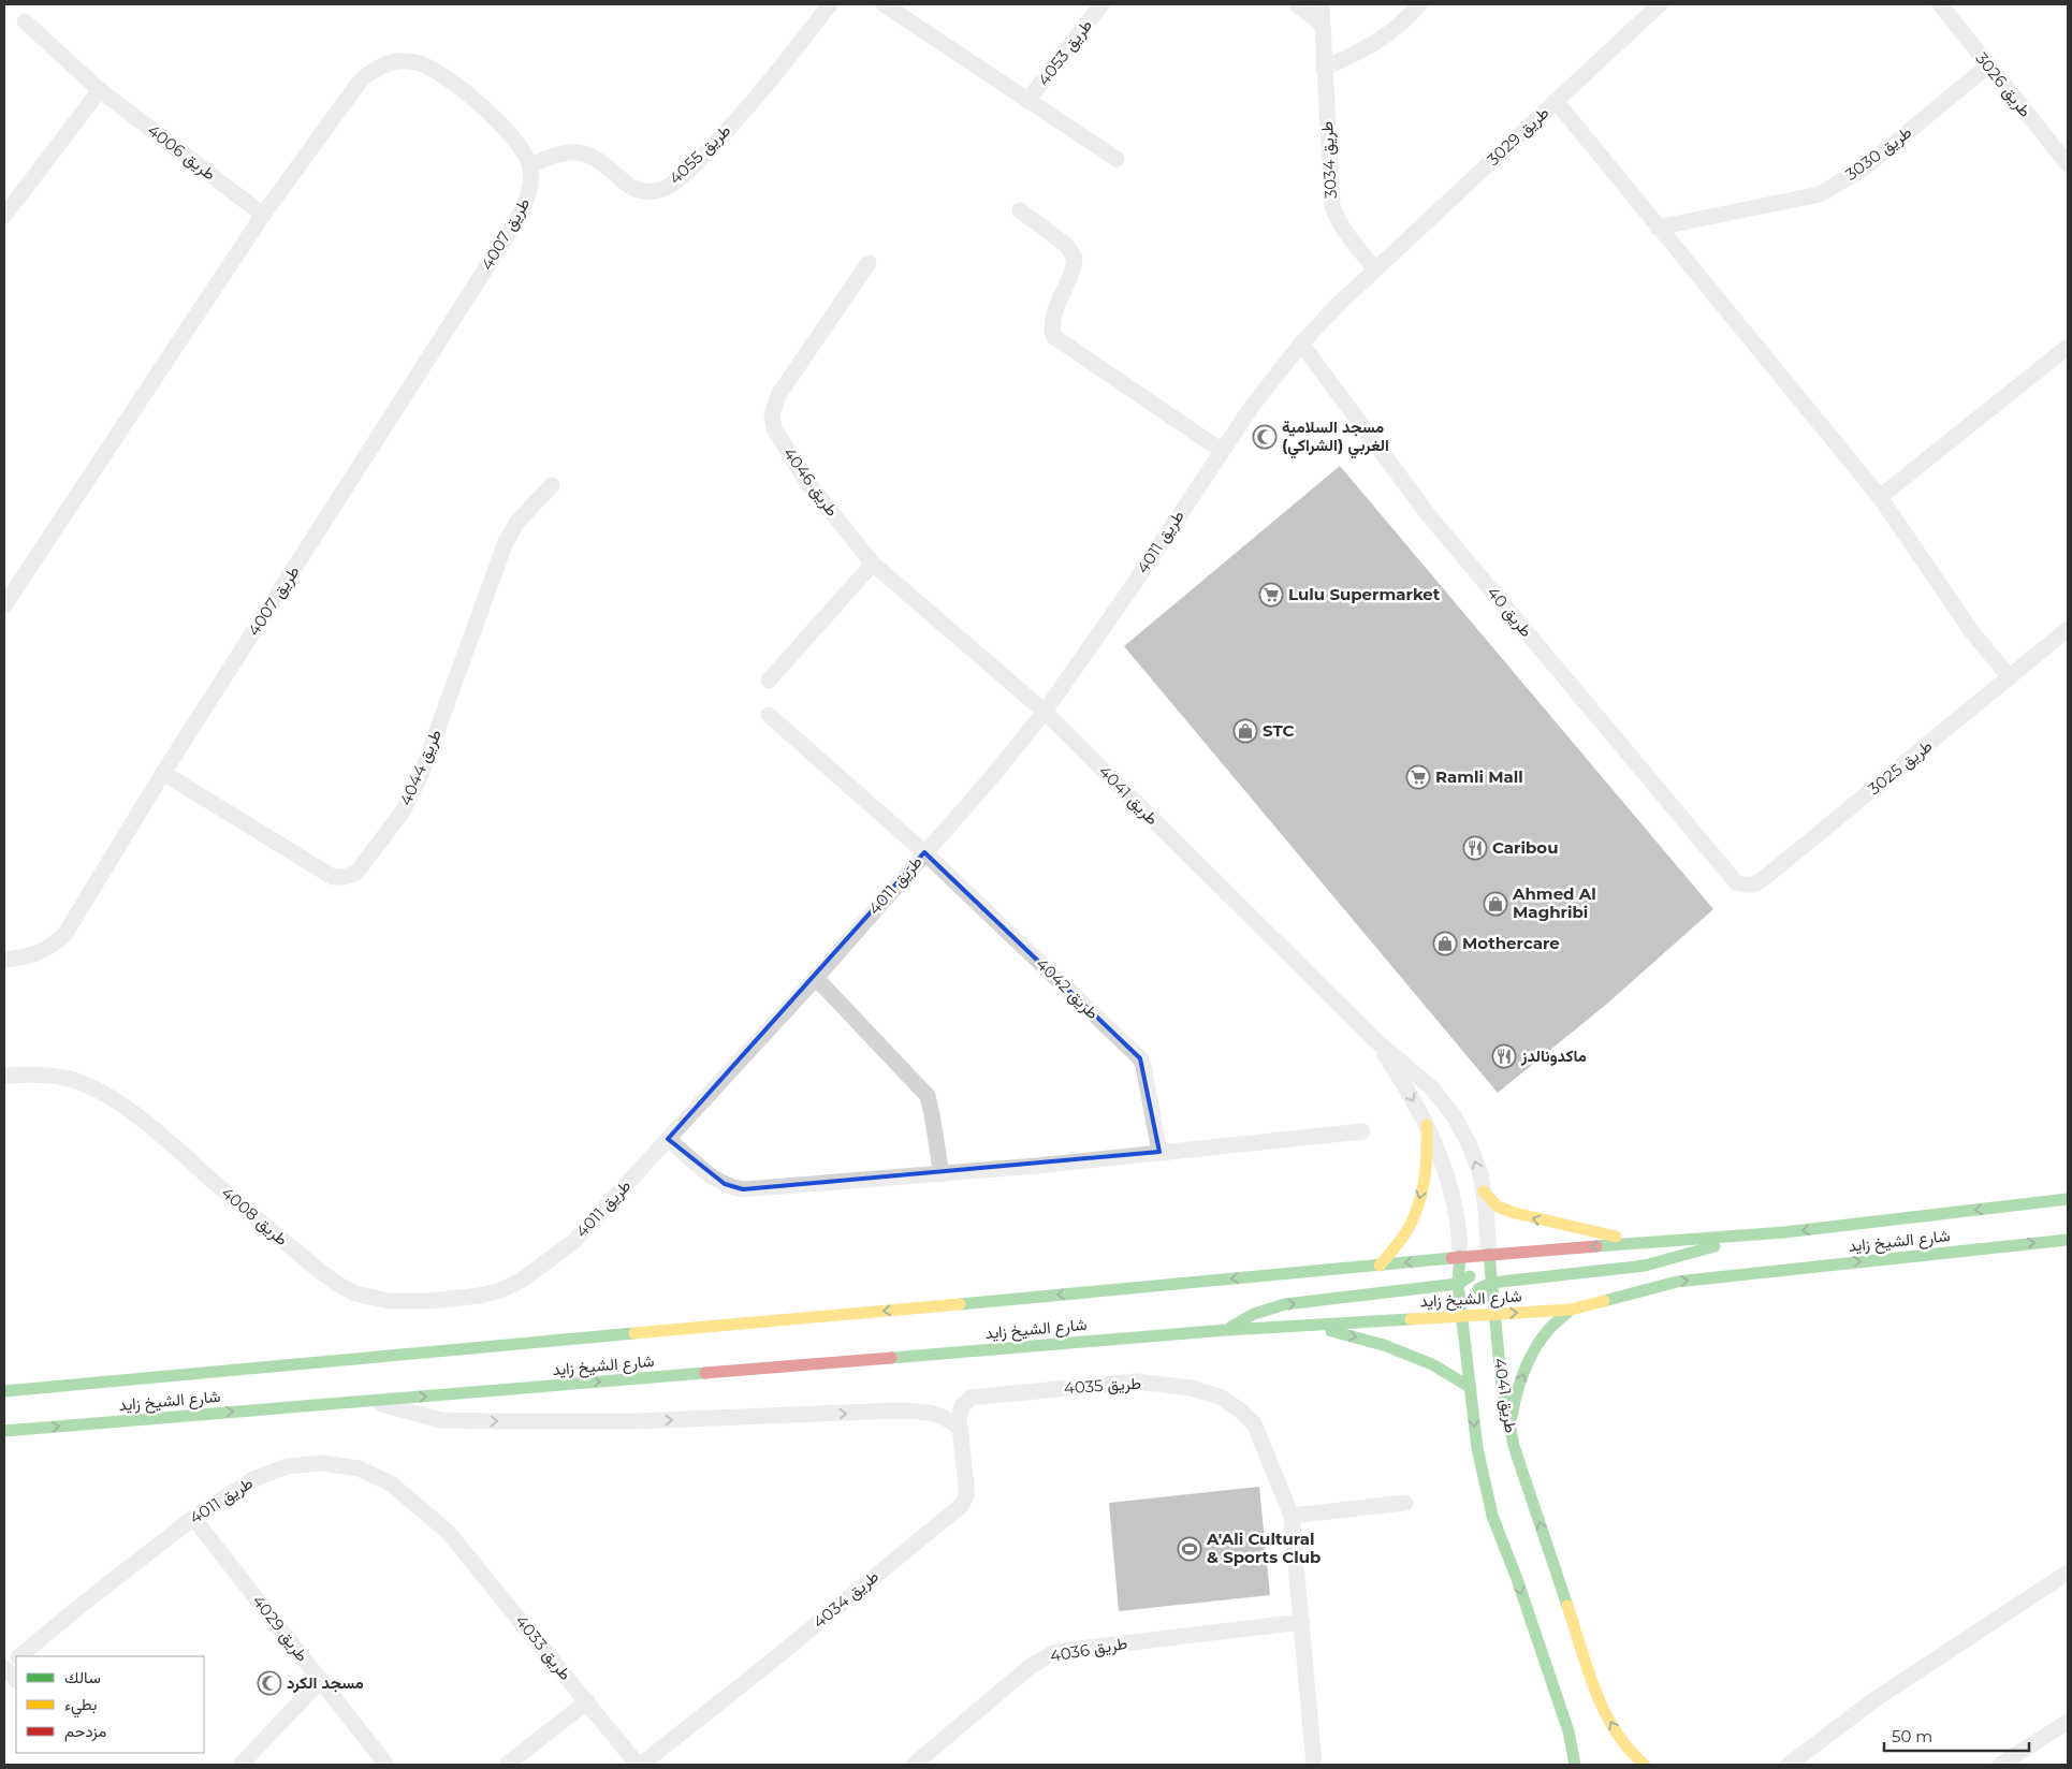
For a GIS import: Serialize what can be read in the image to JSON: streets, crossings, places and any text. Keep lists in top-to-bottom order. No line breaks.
{"streets":{"main road":["طريق 4041","شارع الشيخ زايد"],"street":["طريق 4053","طريق 3026","طريق 3029","طريق 4006","طريق 3030","طريق 4055","طريق 3034","طريق 4007","طريق 4046","طريق 4011","طريق 40","طريق 4044","طريق 3025","طريق 4042","طريق 4008","طريق 4035","طريق 4034","طريق 4029","طريق 4033","طريق 4036"]},"crossings":[["طريق 3026","طريق 3030"],["طريق 3029","طريق 3034"],["طريق 3029","طريق 4011"],["طريق 4055","طريق 4007"],["طريق 3034","طريق 4011"],["طريق 4007","طريق 4044"],["طريق 4046","طريق 4041"],["طريق 4011","طريق 40"],["طريق 4011","طريق 4041"],["طريق 4011","طريق 4042"],["طريق 4011","طريق 4008"],["طريق 4011","طريق 4029"],["طريق 4011","طريق 4033"],["طريق 40","طريق 3025"],["طريق 4041","شارع الشيخ زايد"],["طريق 4035","طريق 4034"],["طريق 4035","طريق 4036"],["طريق 4034","طريق 4033"]],"places":{"mosque":["مسجد السلامية الغربي (الشراكي)","مسجد الكرد"],"supermarket":["Lulu Supermarket","Ramli Mall"],"shop":["STC","Ahmed Al Maghribi","Mothercare"],"restaurant":["Caribou","ماكدونالدز"],"sports":["A'Ali Cultural & Sports Club"]},"legend":["سالك","بطيء","مزدحم"],"scale_bar":"50 m"}
